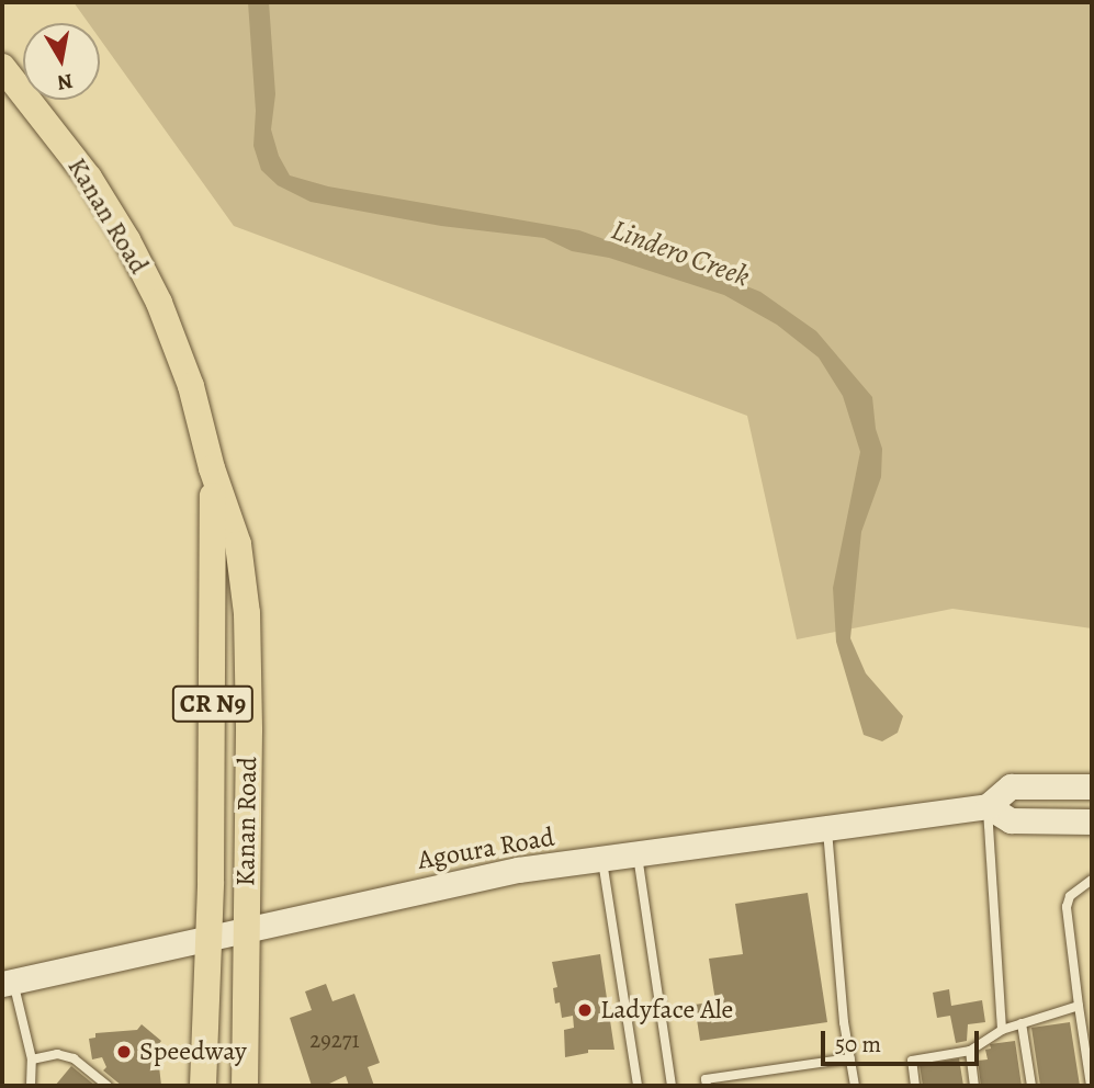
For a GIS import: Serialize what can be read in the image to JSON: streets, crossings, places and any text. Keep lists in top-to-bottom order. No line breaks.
{"streets":{"main road":["Kanan Road","CR N9","Agoura Road"]},"crossings":[["Kanan Road","Agoura Road"]],"water":["Lindero Creek"],"places":["Ladyface Ale","Speedway"],"house_numbers":["29271"],"scale_bar":"50 m","north":"bottom"}
